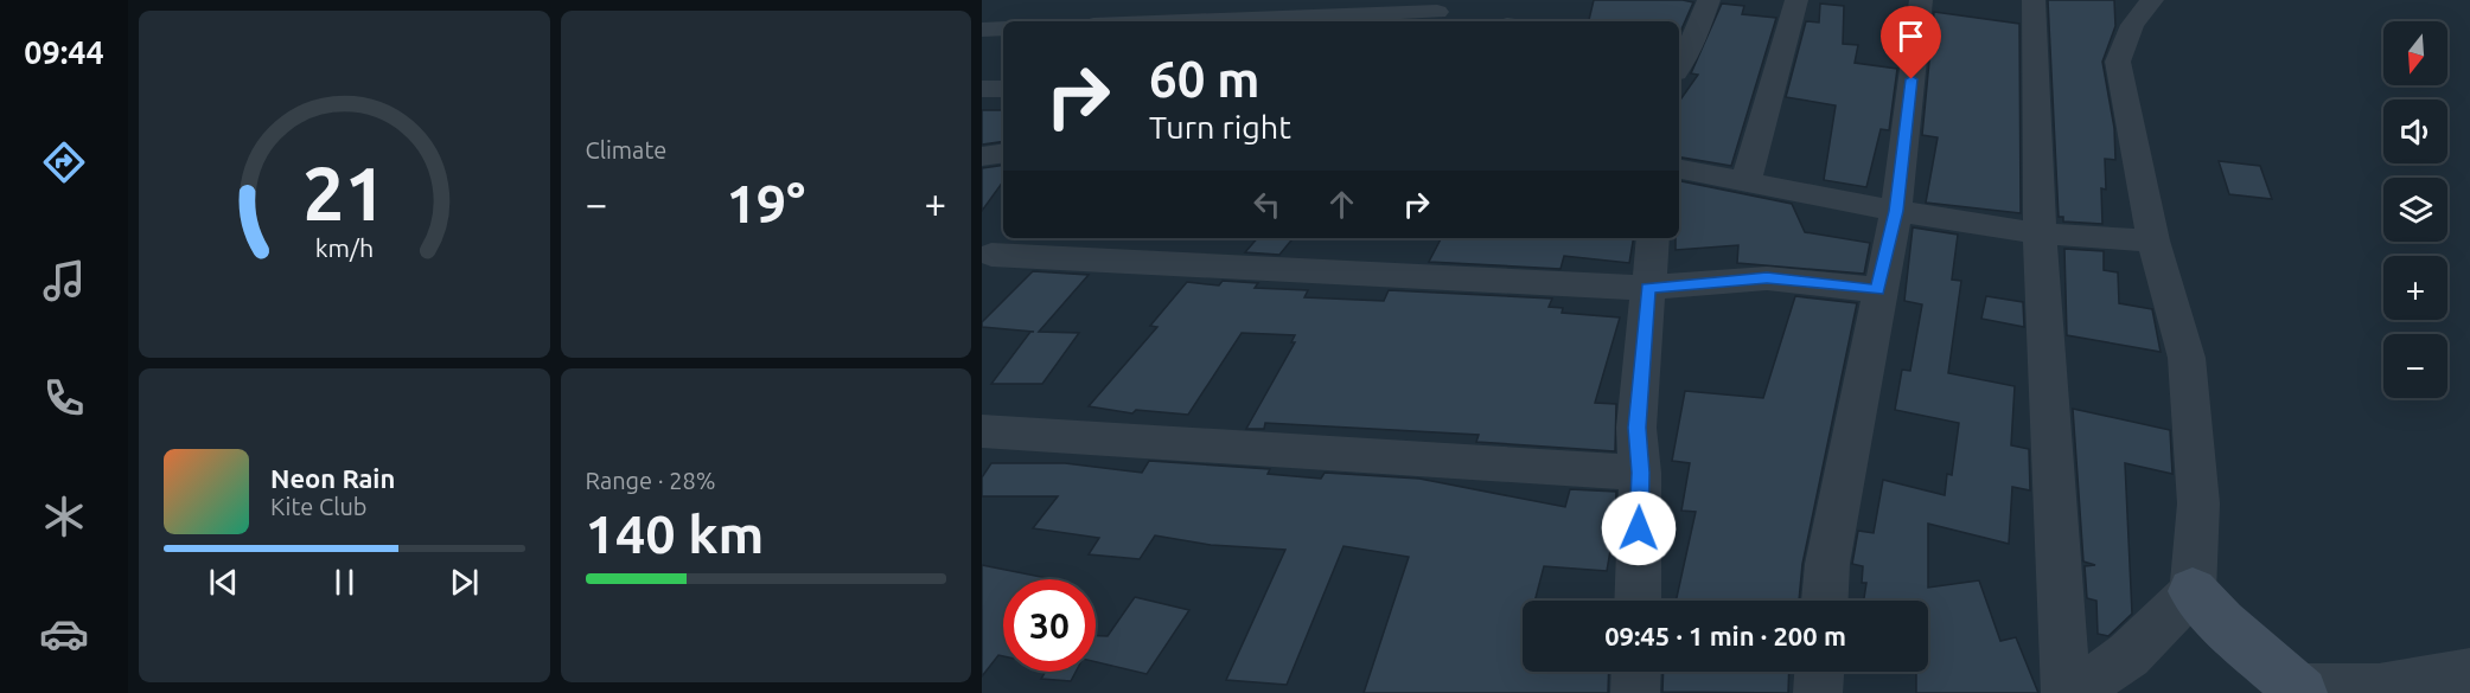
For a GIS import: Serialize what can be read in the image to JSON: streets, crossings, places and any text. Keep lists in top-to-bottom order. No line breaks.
{"north":"bottom","page":{"tabs":"09:44","tile":["Climate",["Range · 28%","140 km"]],"map_buttons":["+","−"],"turn":["60 m","Turn right"],"heat":["−","19°","+"],"song":["Neon Rain","Kite Club"],"limit":"30","trip":"09:45 · 1 min · 200 m","gauge":["21","km/h"]}}
